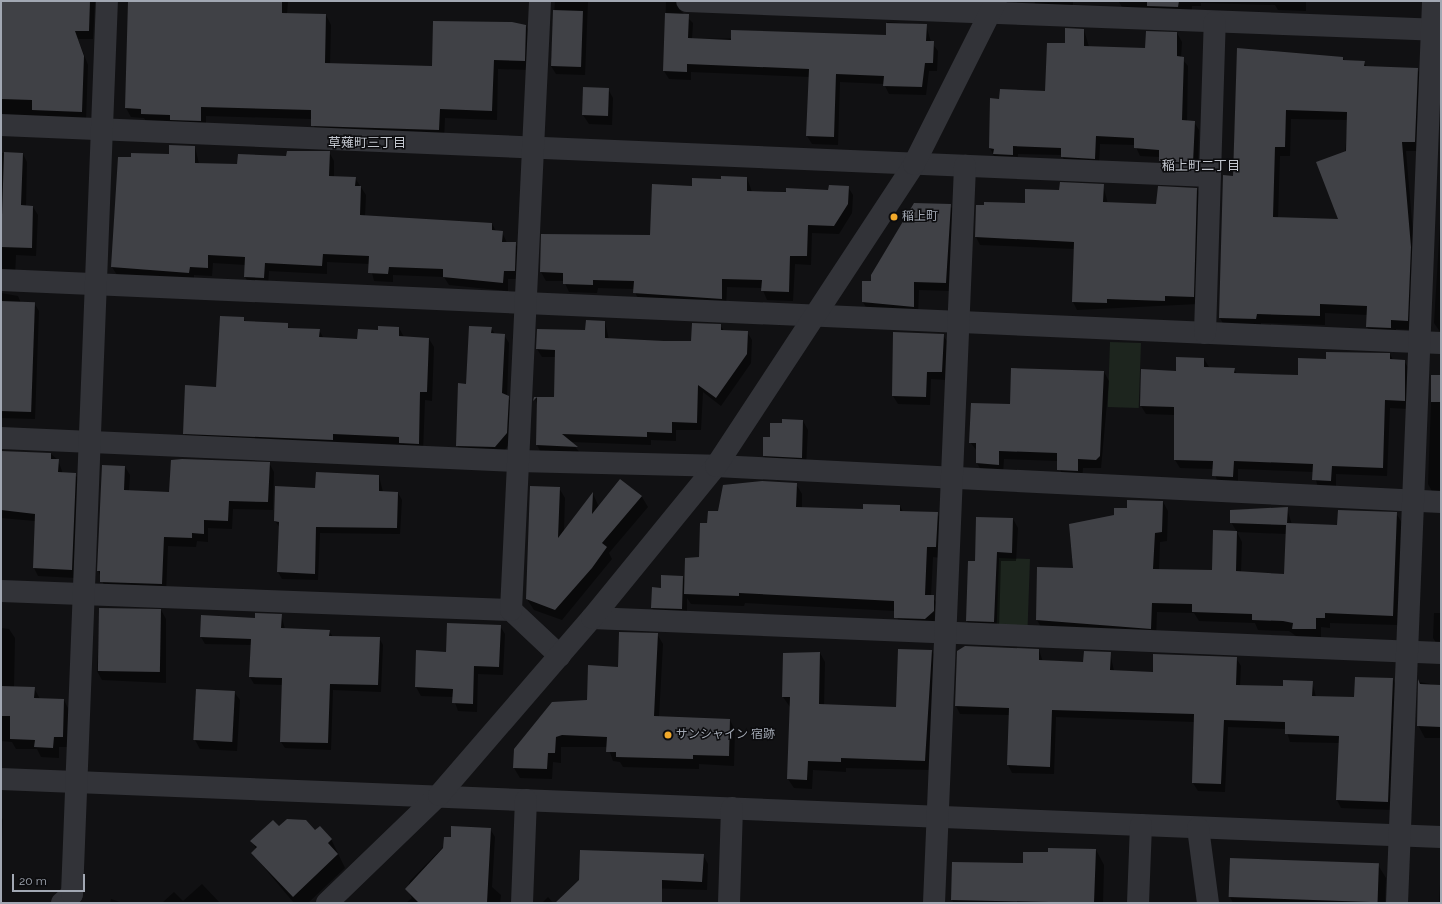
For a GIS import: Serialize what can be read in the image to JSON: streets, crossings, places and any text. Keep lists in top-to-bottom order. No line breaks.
{"districts":["草薙町三丁目","稲上町二丁目"],"places":["稲上町","サンシャイン 宿跡"],"scale_bar":"20 m"}
